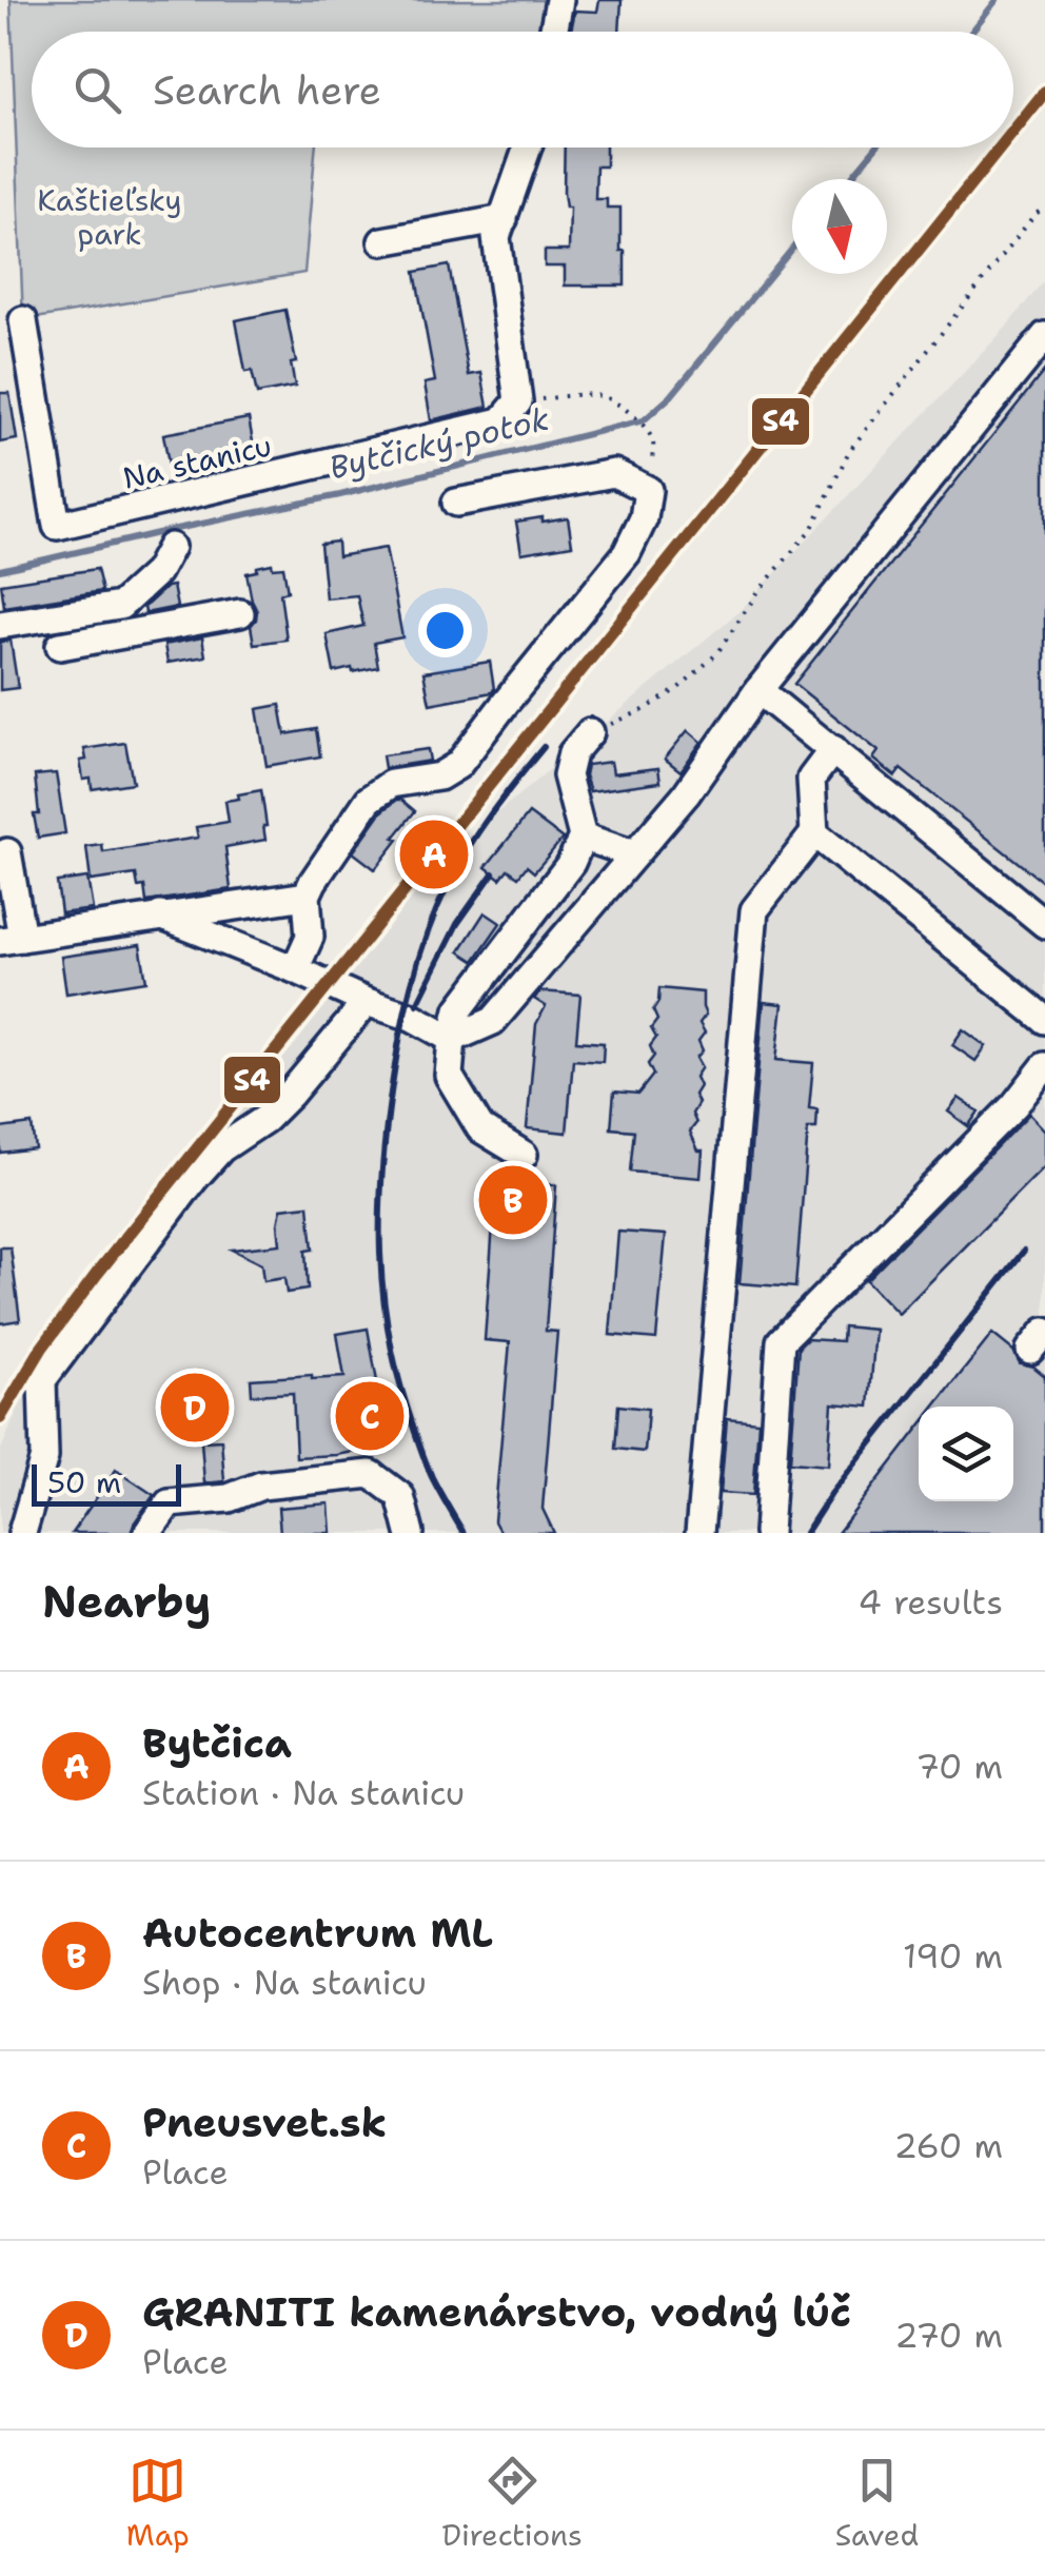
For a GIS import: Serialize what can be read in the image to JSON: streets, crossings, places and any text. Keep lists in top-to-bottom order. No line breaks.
{"streets":{"street":["Na stanicu"]},"water":["Bytčický potok"],"parks":["Kaštieľsky park"],"lines":["transit line S4"],"scale_bar":"50 m","north":"bottom","page":{"search":"Search here","pins":["A","B","D","C"],"scale":"50 m","heading":["Nearby","4 results"],"list":[{"mark":"A","name":"Bytčica","note":"Station · Na stanicu","value":"70 m"},{"mark":"B","name":"Autocentrum ML","note":"Shop · Na stanicu","value":"190 m"},{"mark":"C","name":"Pneusvet.sk","note":"Place","value":"260 m"},{"mark":"D","name":"GRANITI kamenárstvo, vodný lúč","note":"Place","value":"270 m"}],"nav":["Map","Directions","Saved"]}}
